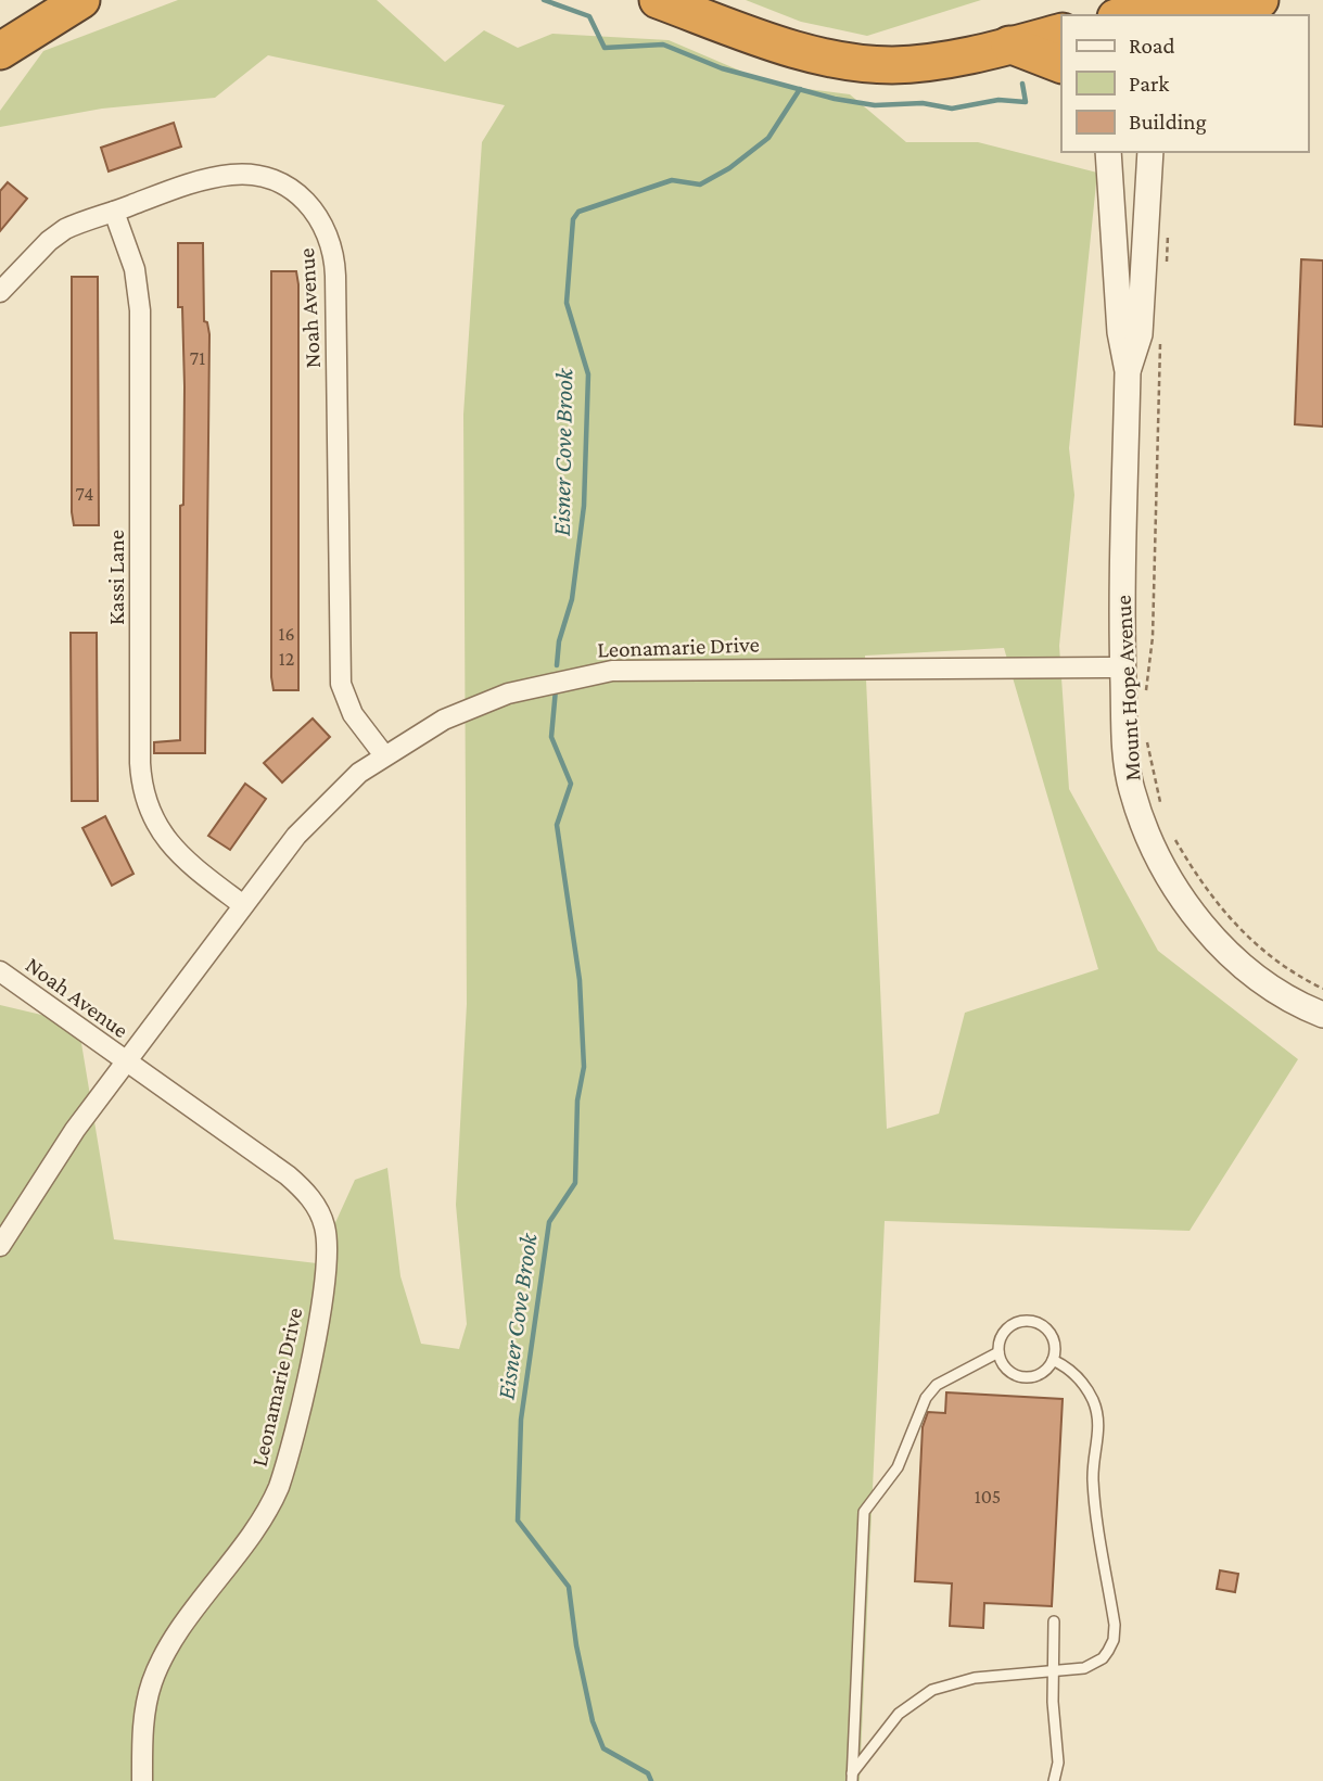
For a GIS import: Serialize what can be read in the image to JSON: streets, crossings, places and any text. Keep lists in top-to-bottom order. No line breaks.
{"streets":{"street":["Noah Avenue","Kassi Lane","Leonamarie Drive","Mount Hope Avenue"]},"crossings":[["Noah Avenue","Kassi Lane"],["Noah Avenue","Leonamarie Drive"],["Kassi Lane","Leonamarie Drive"],["Leonamarie Drive","Mount Hope Avenue"]],"water":["Eisner Cove Brook"],"house_numbers":["71","74","16","12","105"],"legend":["Road","Park","Building"]}
